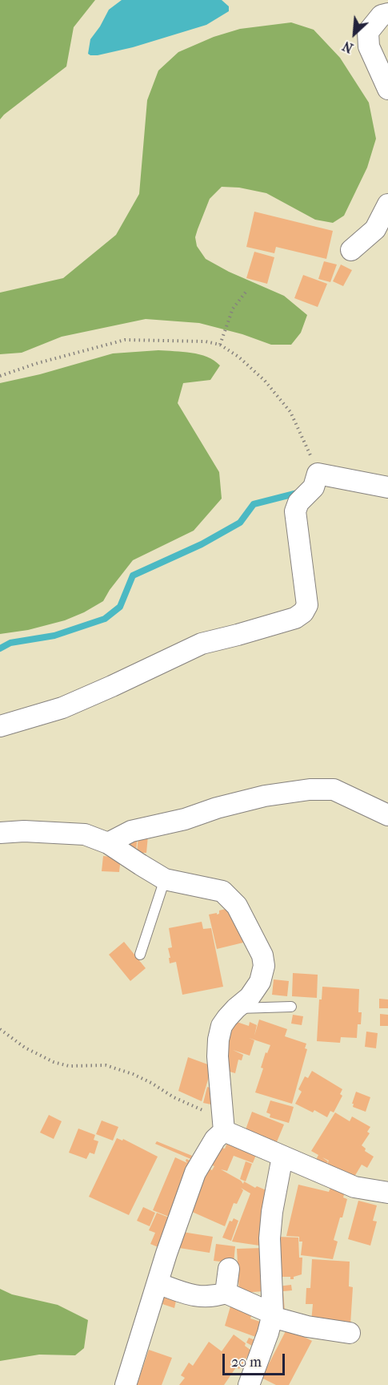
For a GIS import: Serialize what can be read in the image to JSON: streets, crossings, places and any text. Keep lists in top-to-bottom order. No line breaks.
{"scale_bar":"20 m","north":"bottom left"}
